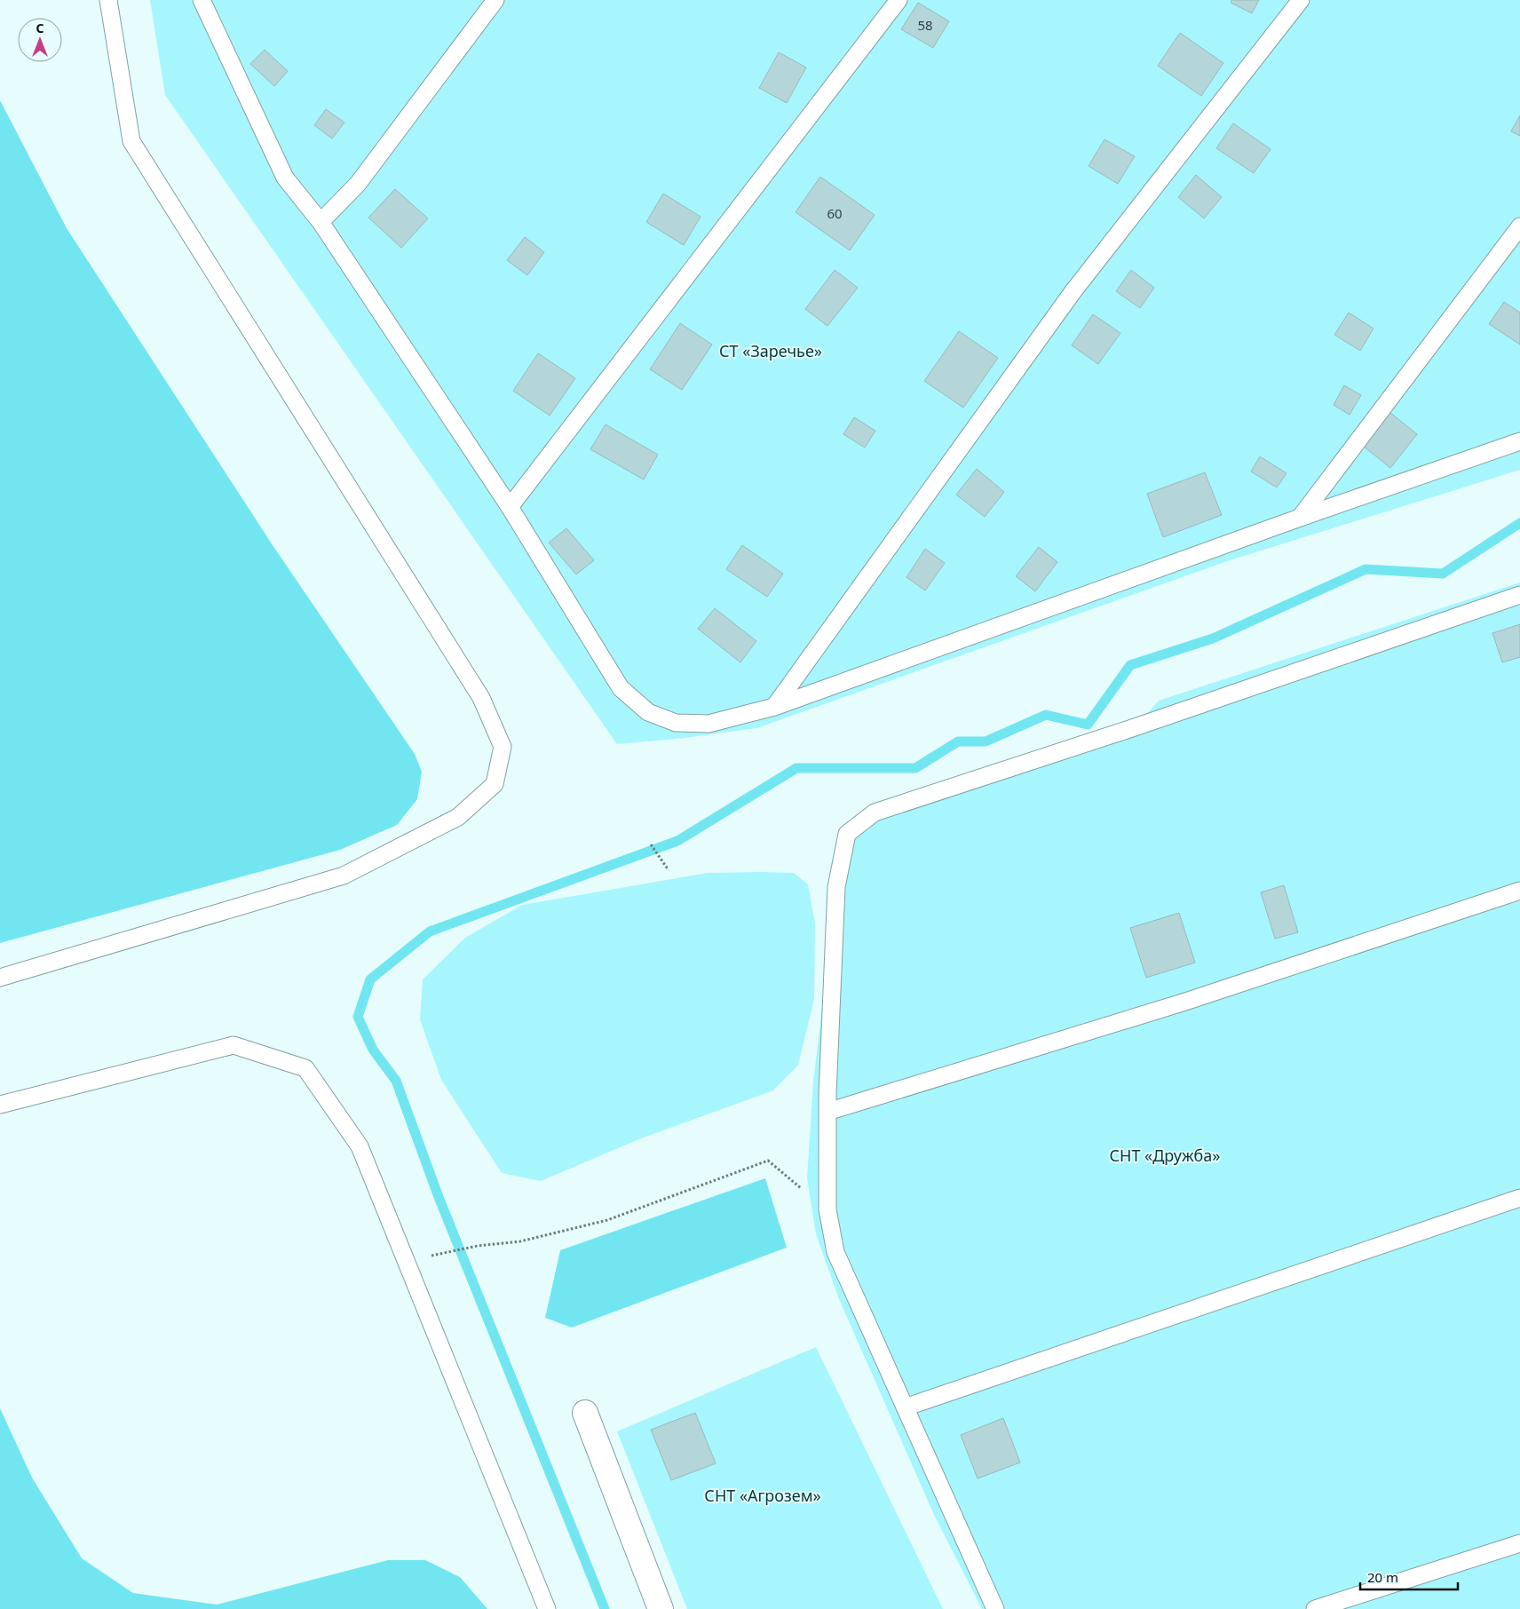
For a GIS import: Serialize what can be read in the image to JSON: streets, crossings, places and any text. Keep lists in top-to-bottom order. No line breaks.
{"parks":["СТ «Заречье»","СНТ «Дружба»","СНТ «Агрозем»"],"house_numbers":["58","60"],"scale_bar":"20 m","north":"top"}
